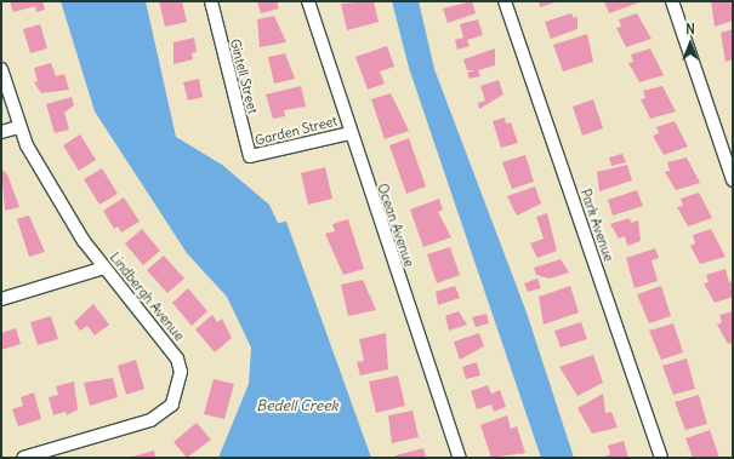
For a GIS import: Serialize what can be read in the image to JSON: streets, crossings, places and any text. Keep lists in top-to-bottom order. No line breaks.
{"streets":{"street":["Gintell Street","Garden Street","Ocean Avenue","Park Avenue","Lindbergh Avenue"]},"crossings":[["Gintell Street","Garden Street"],["Garden Street","Ocean Avenue"]],"water":["Bedell Creek"],"north":"top"}
